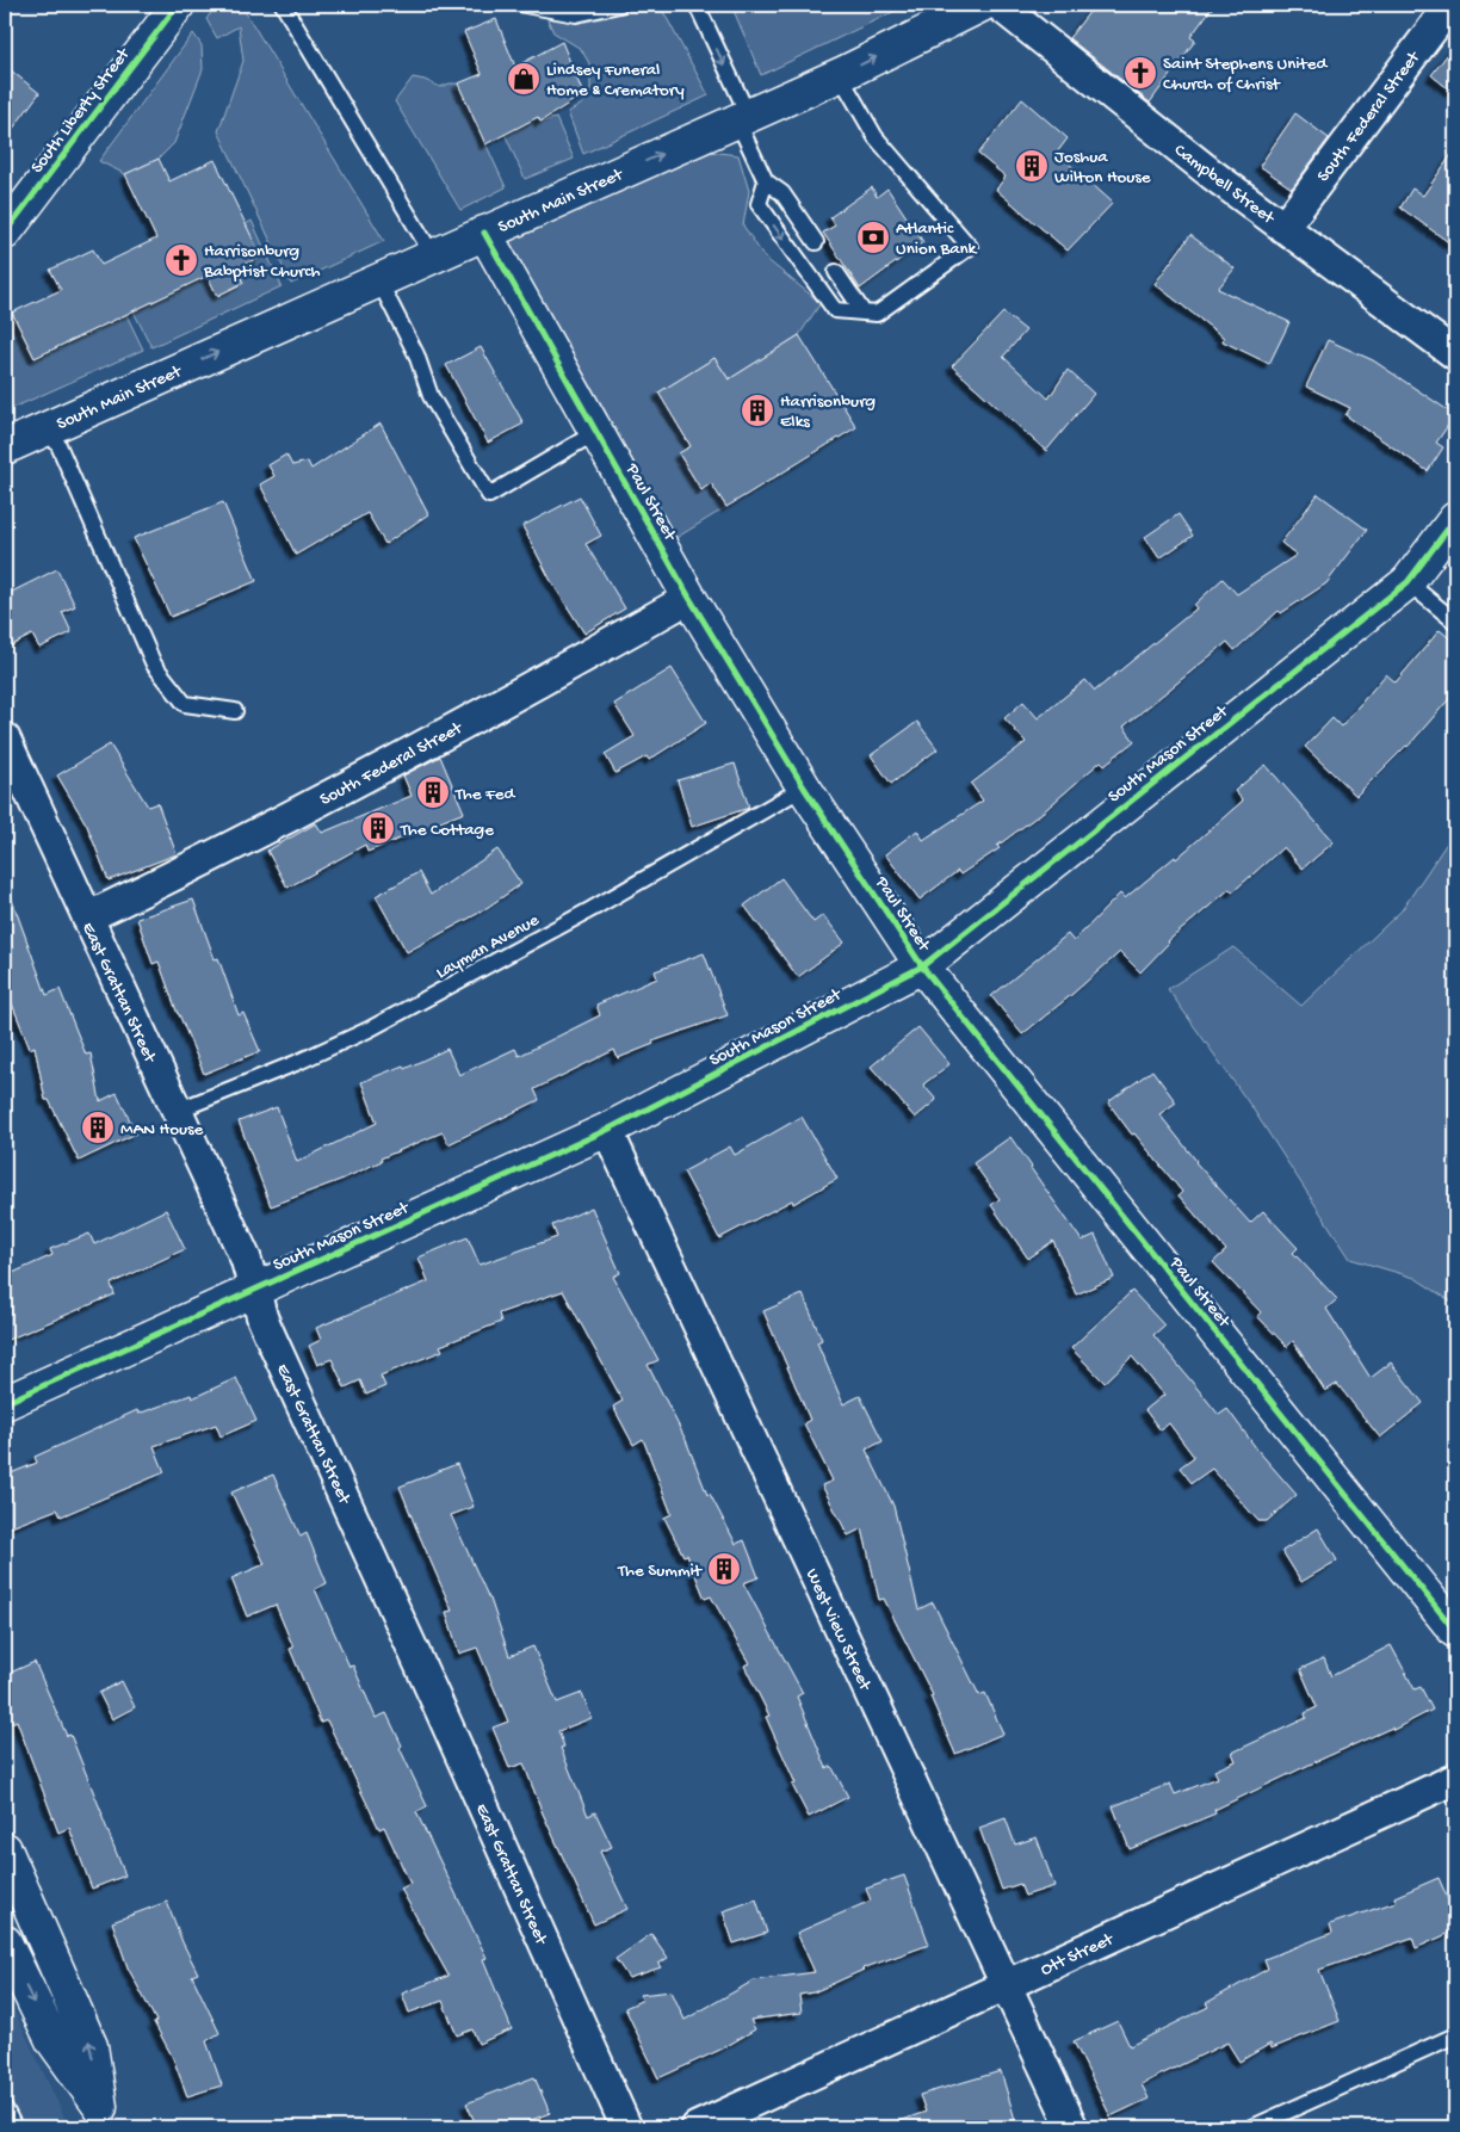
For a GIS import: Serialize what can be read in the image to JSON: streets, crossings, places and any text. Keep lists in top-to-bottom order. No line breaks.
{"streets":{"main road":["South Liberty Street","South Main Street","Paul Street","South Mason Street"],"street":["South Federal Street","Campbell Street","East Grattan Street","West View Street","Ott Street"],"lane":["Layman Avenue"]},"crossings":[["South Federal Street","Campbell Street"],["South Federal Street","Paul Street"],["South Federal Street","East Grattan Street"],["South Main Street","Paul Street"],["Paul Street","South Mason Street"],["Paul Street","Layman Avenue"],["South Mason Street","East Grattan Street"],["South Mason Street","West View Street"],["Layman Avenue","East Grattan Street"],["West View Street","Ott Street"]],"one_way":["South Main Street"],"places":{"church":["Saint Stephens United Church of Christ","Harrisonburg Babptist Church"],"shop":["Lindsey Funeral Home & Crematory"],"building":["Joshua Wilton House","Harrisonburg Elks","The Fed","The Cottage","MAN House","The Summit"],"bank":["Atlantic Union Bank"]}}
